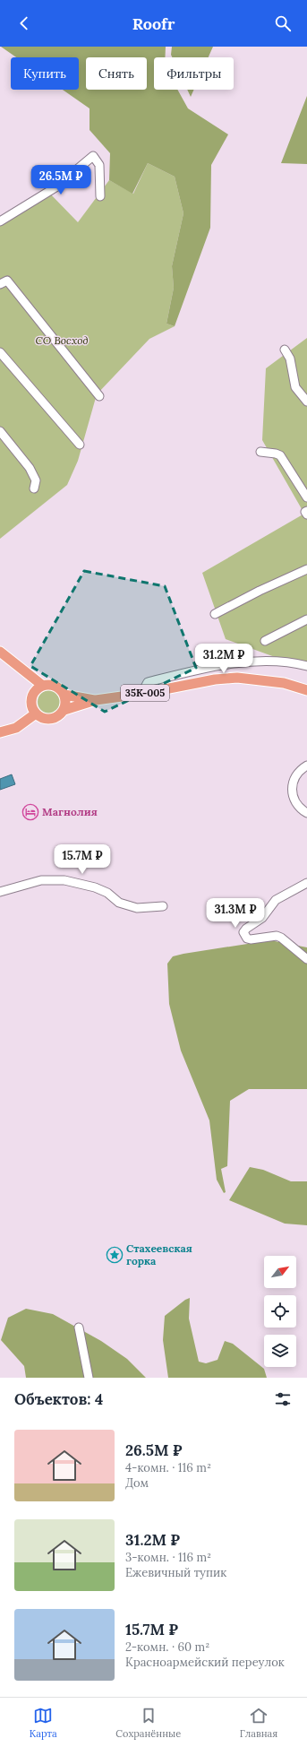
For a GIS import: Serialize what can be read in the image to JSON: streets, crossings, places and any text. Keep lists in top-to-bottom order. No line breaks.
{"streets":{"main road":["35К-005"]},"parks":["СО Восход"],"places":{"hotel":["Магнолия"],"place":["Стахеевская горка"]},"north":"top right","page":{"header":"Roofr","chip":["Купить","Снять","Фильтры"],"price":["26.5M ₽","31.2M ₽","15.7M ₽","31.3M ₽"],"heading":"Объектов: 4","list":[{"name":"26.5M ₽","note":"4-комн. · 116 m² · Дом"},{"name":"31.2M ₽","note":"3-комн. · 116 m² · Ежевичный тупик"},{"name":"15.7M ₽","note":"2-комн. · 60 m² · Красноармейский переулок"}],"tabs":["Карта","Сохранённые","Главная"]}}
